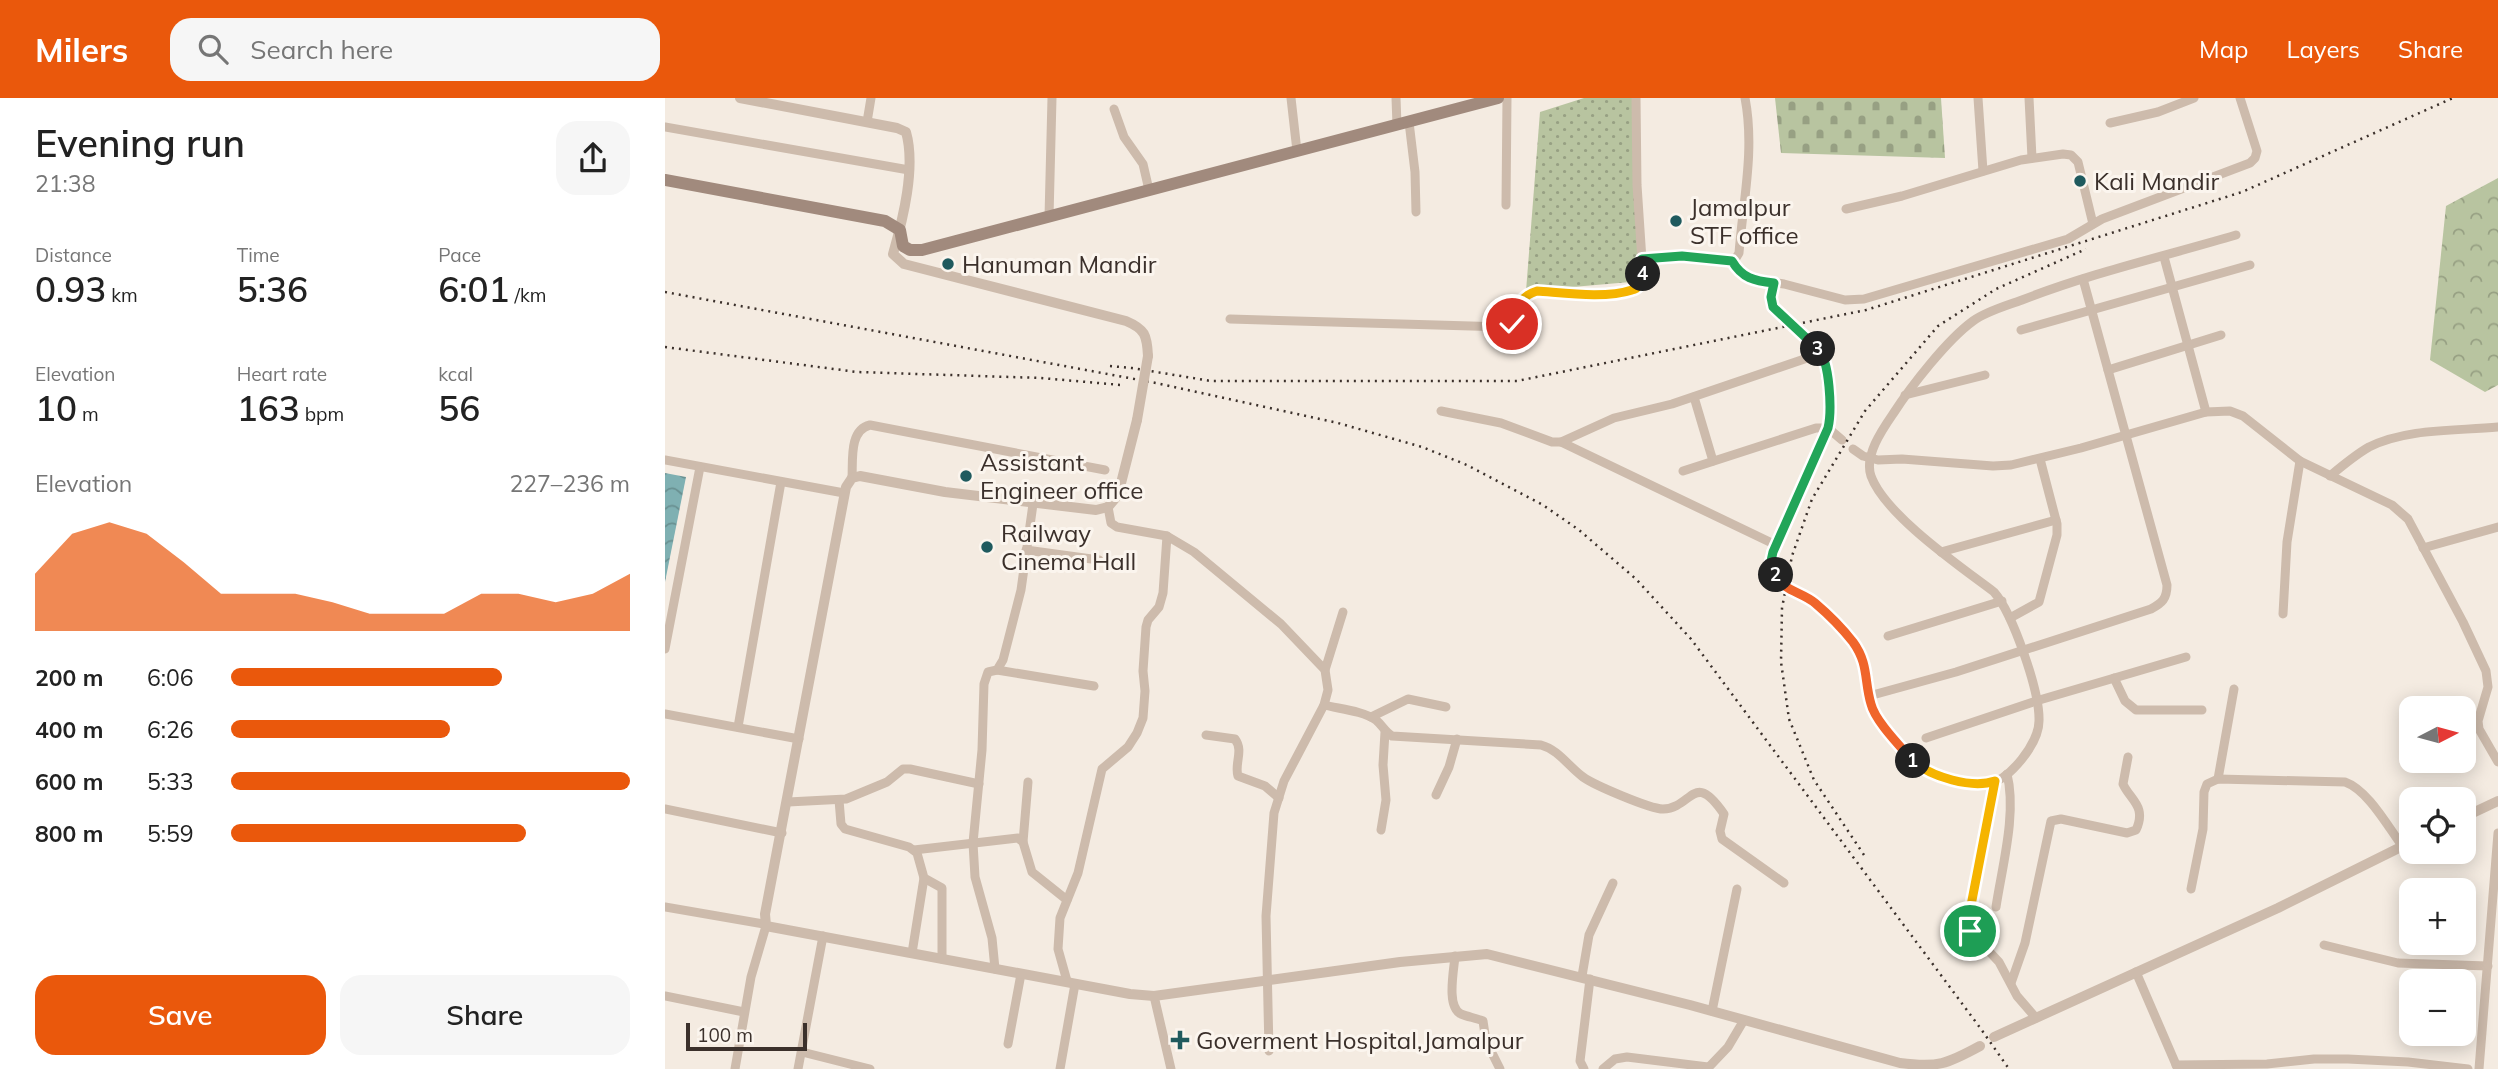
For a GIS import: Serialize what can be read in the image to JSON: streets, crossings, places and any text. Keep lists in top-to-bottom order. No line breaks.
{"places":{"other":["Kali Mandir","Jamalpur STF office","Hanuman Mandir","Assistant Engineer office","Railway Cinema Hall"],"health":["Goverment Hospital,Jamalpur"]},"scale_bar":"100 m","north":"right","page":{"header":"Milers","search":"Search here","nav":["Map","Layers","Share"],"heading":["Evening run","21:38"],"stats":[["Distance","0.93 km"],["Time","5:36"],["Pace","6:01 /km"],["Elevation","10 m"],["Heart rate","163 bpm"],["kcal","56"]],"pins":["4","3","2","1"],"chart":["Elevation","227–236 m"],"list":[{"name":"200 m","note":"6:06"},{"name":"400 m","note":"6:26"},{"name":"600 m","note":"5:33"},{"name":"800 m","note":"5:59"}],"map_buttons":["+","−"],"buttons":["Save","Share"],"scale":"100 m"}}
